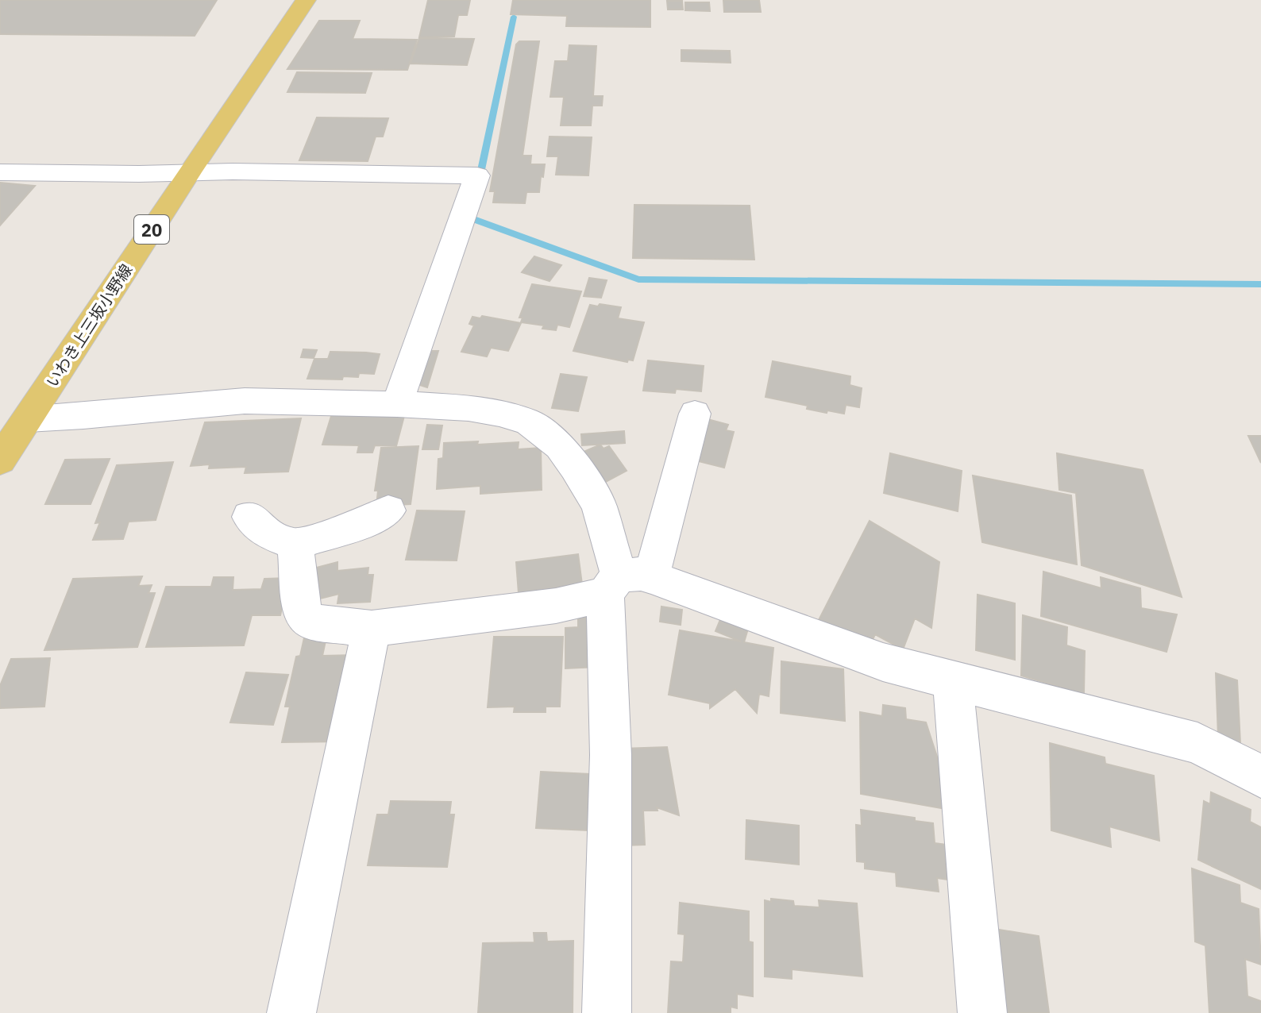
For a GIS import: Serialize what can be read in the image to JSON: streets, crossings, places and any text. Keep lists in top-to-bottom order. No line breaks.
{"streets":{"main road":["20","いわき上三坂小野線"]}}
